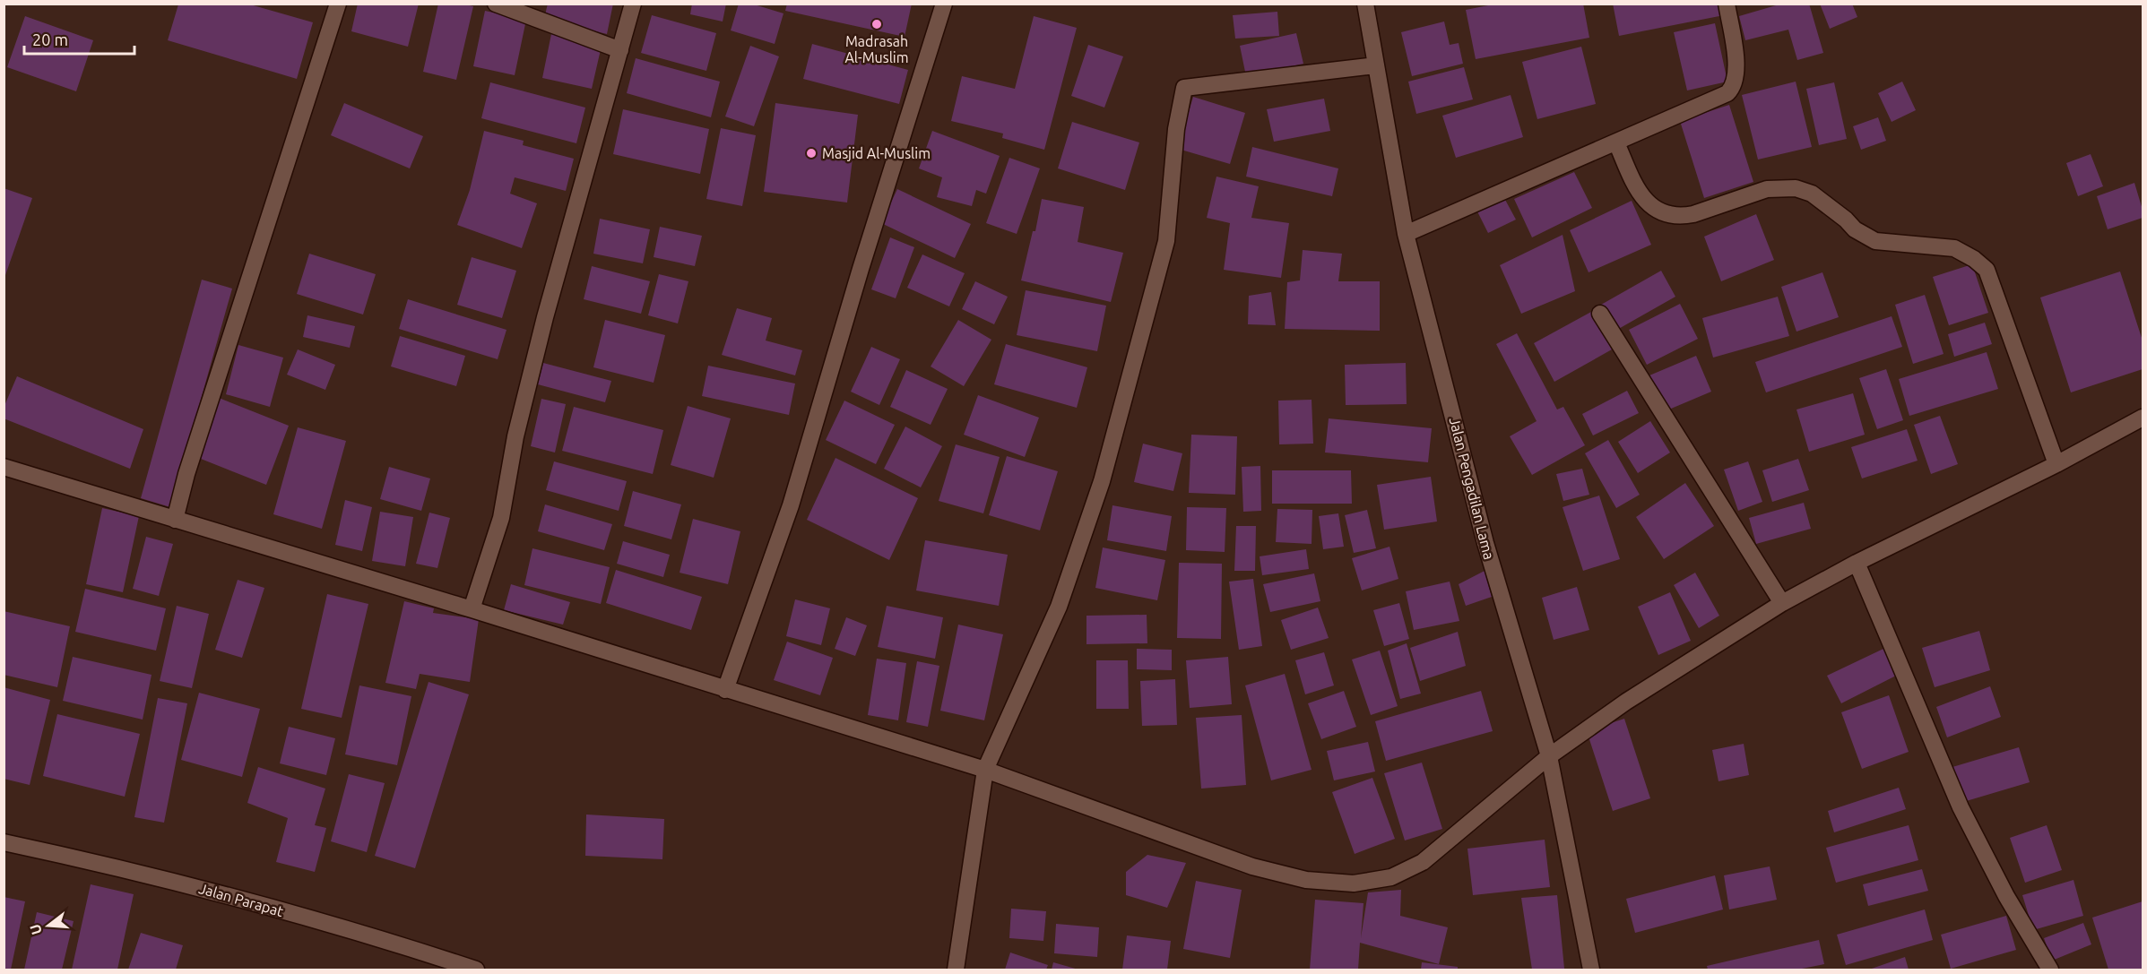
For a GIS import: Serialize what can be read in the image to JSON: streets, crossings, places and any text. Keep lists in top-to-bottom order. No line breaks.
{"streets":{"street":["Jalan Pengadilan Lama","Jalan Parapat"]},"places":["Madrasah Al-Muslim","Masjid Al-Muslim"],"scale_bar":"20 m","north":"left"}
